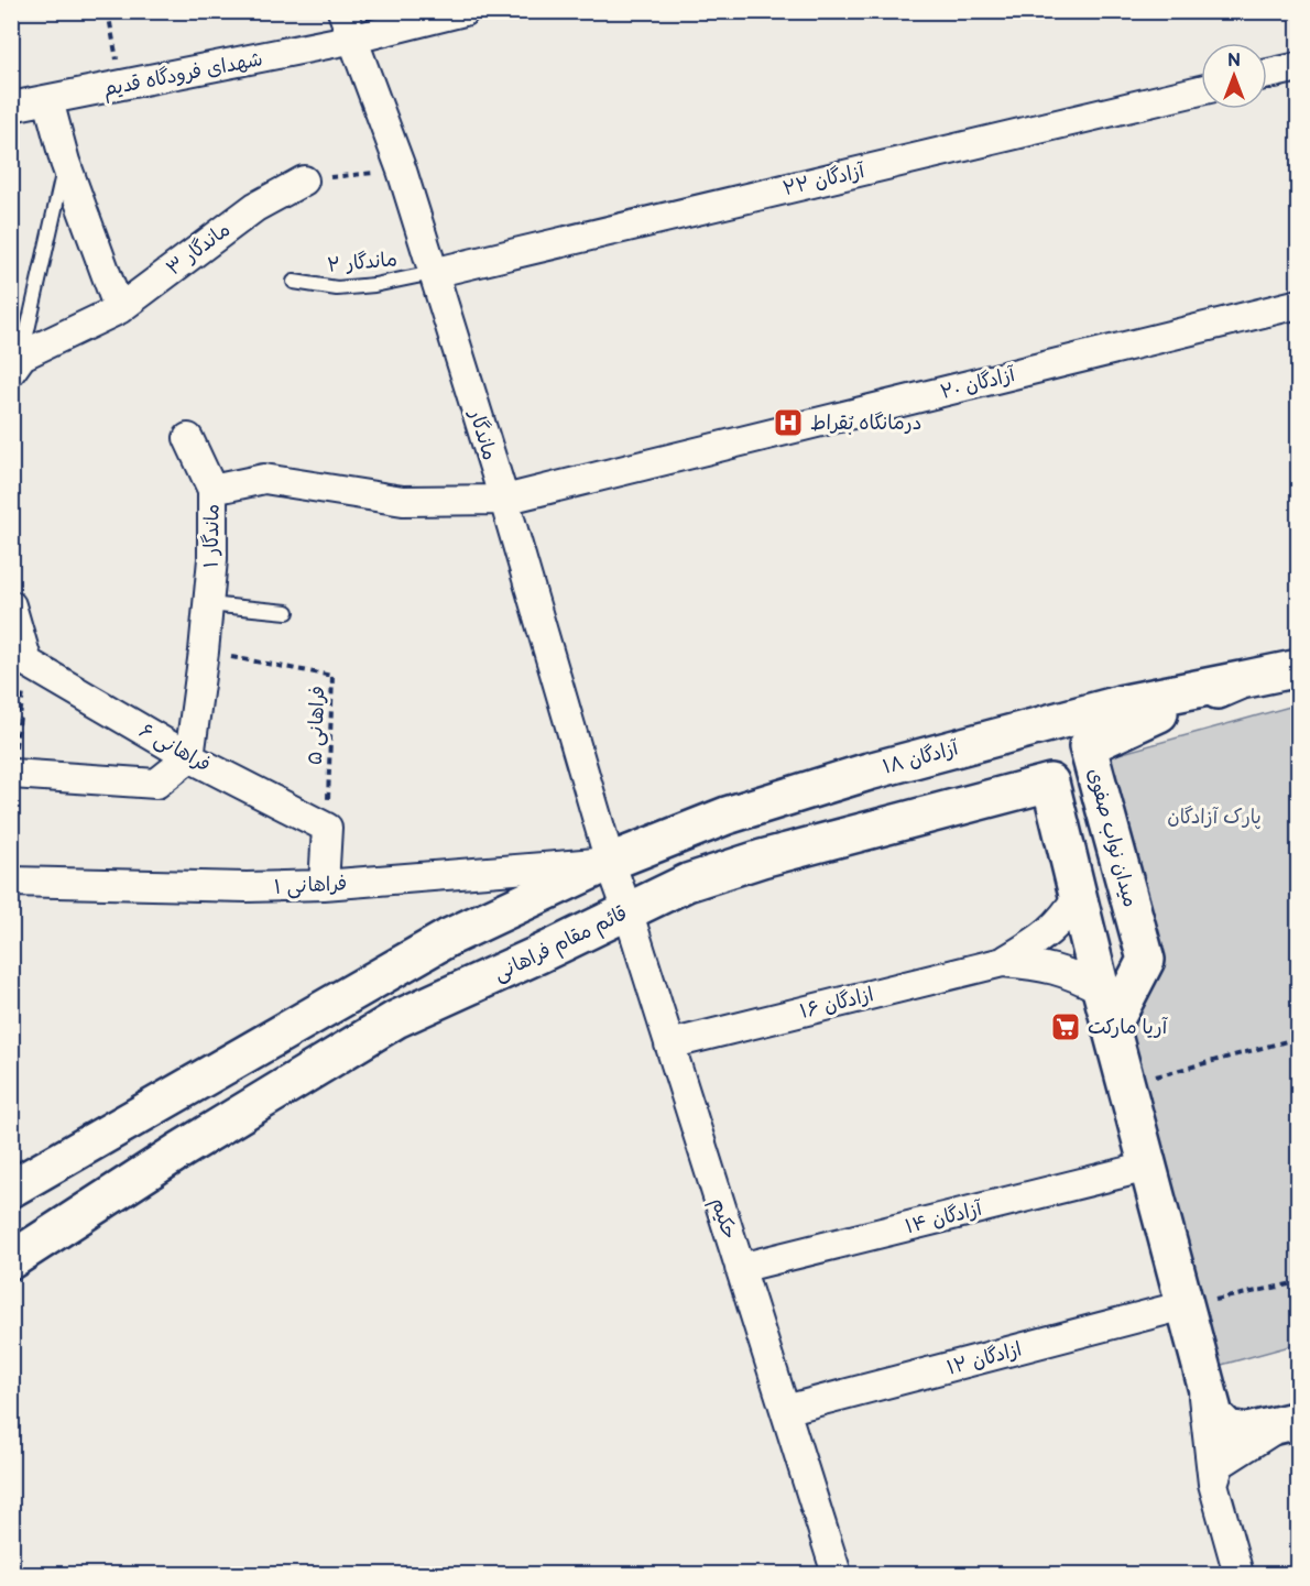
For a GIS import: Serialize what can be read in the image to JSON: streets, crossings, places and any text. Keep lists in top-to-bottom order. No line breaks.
{"streets":{"street":["شهدای فرودگاه قدیم","آزادگان ۲۲","ماندگار ۳","آزادگان ۲۰","ماندگار","ماندگار ۱","فراهانی ۶","آزادگان ۱۸","میدان نواب صفوی","فراهانی ۱","قائم مقام فراهانی","ازادگان ۱۶","آزادگان ۱۴","حکیم","ازادگان ۱۲"],"lane":["ماندگار ۲"],"path":["فراهانی ۵"]},"crossings":[["شهدای فرودگاه قدیم","ماندگار"],["آزادگان ۲۲","ماندگار ۲"],["آزادگان ۲۲","ماندگار"],["ماندگار ۲","ماندگار"],["آزادگان ۲۰","ماندگار"],["آزادگان ۲۰","ماندگار ۱"],["ماندگار","ماندگار ۱"],["ماندگار","آزادگان ۱۸"],["ماندگار","فراهانی ۱"],["ماندگار","حکیم"],["ماندگار ۱","فراهانی ۵"],["ماندگار ۱","فراهانی ۶"],["فراهانی ۵","فراهانی ۶"],["آزادگان ۱۸","میدان نواب صفوی"],["آزادگان ۱۸","فراهانی ۱"],["آزادگان ۱۸","حکیم"],["فراهانی ۱","حکیم"],["قائم مقام فراهانی","ازادگان ۱۶"],["قائم مقام فراهانی","حکیم"],["ازادگان ۱۶","حکیم"],["آزادگان ۱۴","حکیم"],["حکیم","ازادگان ۱۲"]],"parks":["پارک آزادگان"],"places":{"hospital":["درمانگاه بُقراط"],"supermarket":["آریا مارکت"]},"north":"top"}
